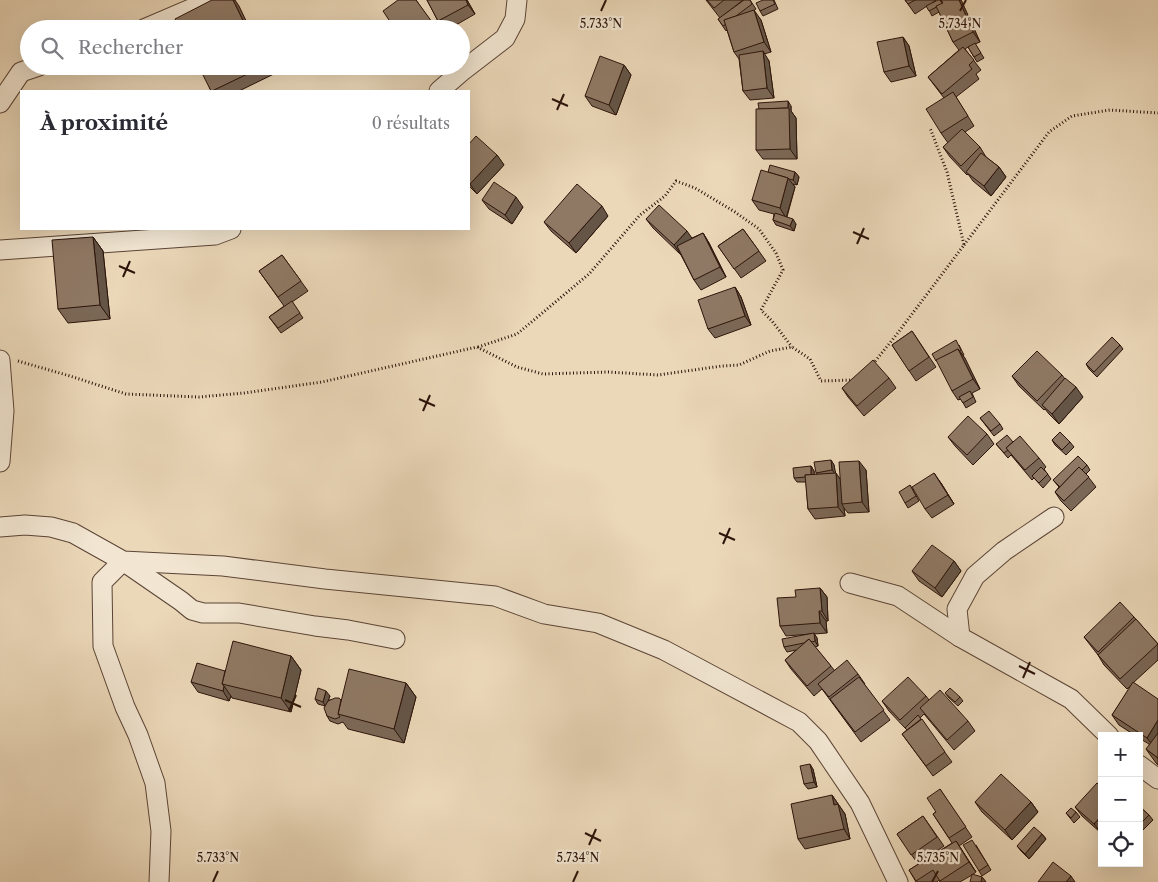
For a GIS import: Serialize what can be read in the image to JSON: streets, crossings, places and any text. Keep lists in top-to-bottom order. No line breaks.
{"page":{"search":"Rechercher","heading":["À proximité","0 résultats"],"map_buttons":["+","−"]},"coordinates":["5.733°N","5.734°N","5.735°N"]}
